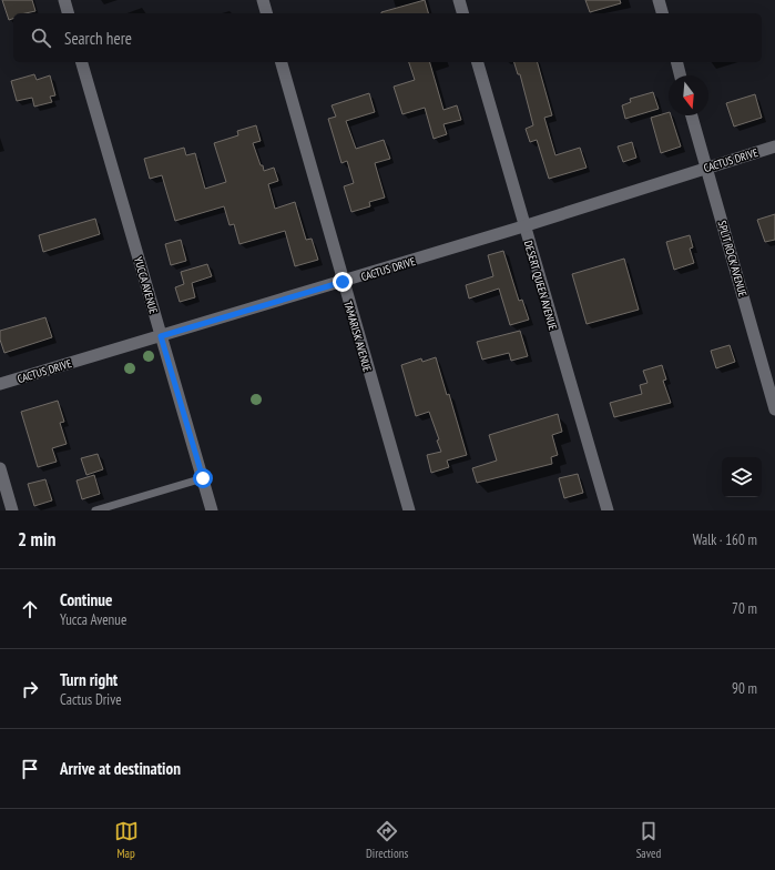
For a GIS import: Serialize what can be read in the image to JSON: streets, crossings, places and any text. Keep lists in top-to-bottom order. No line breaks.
{"streets":{"street":["CACTUS DRIVE","SPLIT ROCK AVENUE","YUCCA AVENUE","DESERT QUEEN AVENUE","TAMARISK AVENUE"]},"crossings":[["CACTUS DRIVE","SPLIT ROCK AVENUE"],["CACTUS DRIVE","YUCCA AVENUE"],["CACTUS DRIVE","DESERT QUEEN AVENUE"],["CACTUS DRIVE","TAMARISK AVENUE"]],"north":"bottom","page":{"search":"Search here","heading":["2 min","Walk · 160 m"],"list":[["Continue","Yucca Avenue","70 m"],["Turn right","Cactus Drive","90 m"],"Arrive at destination"],"nav":["Map","Directions","Saved"]}}
